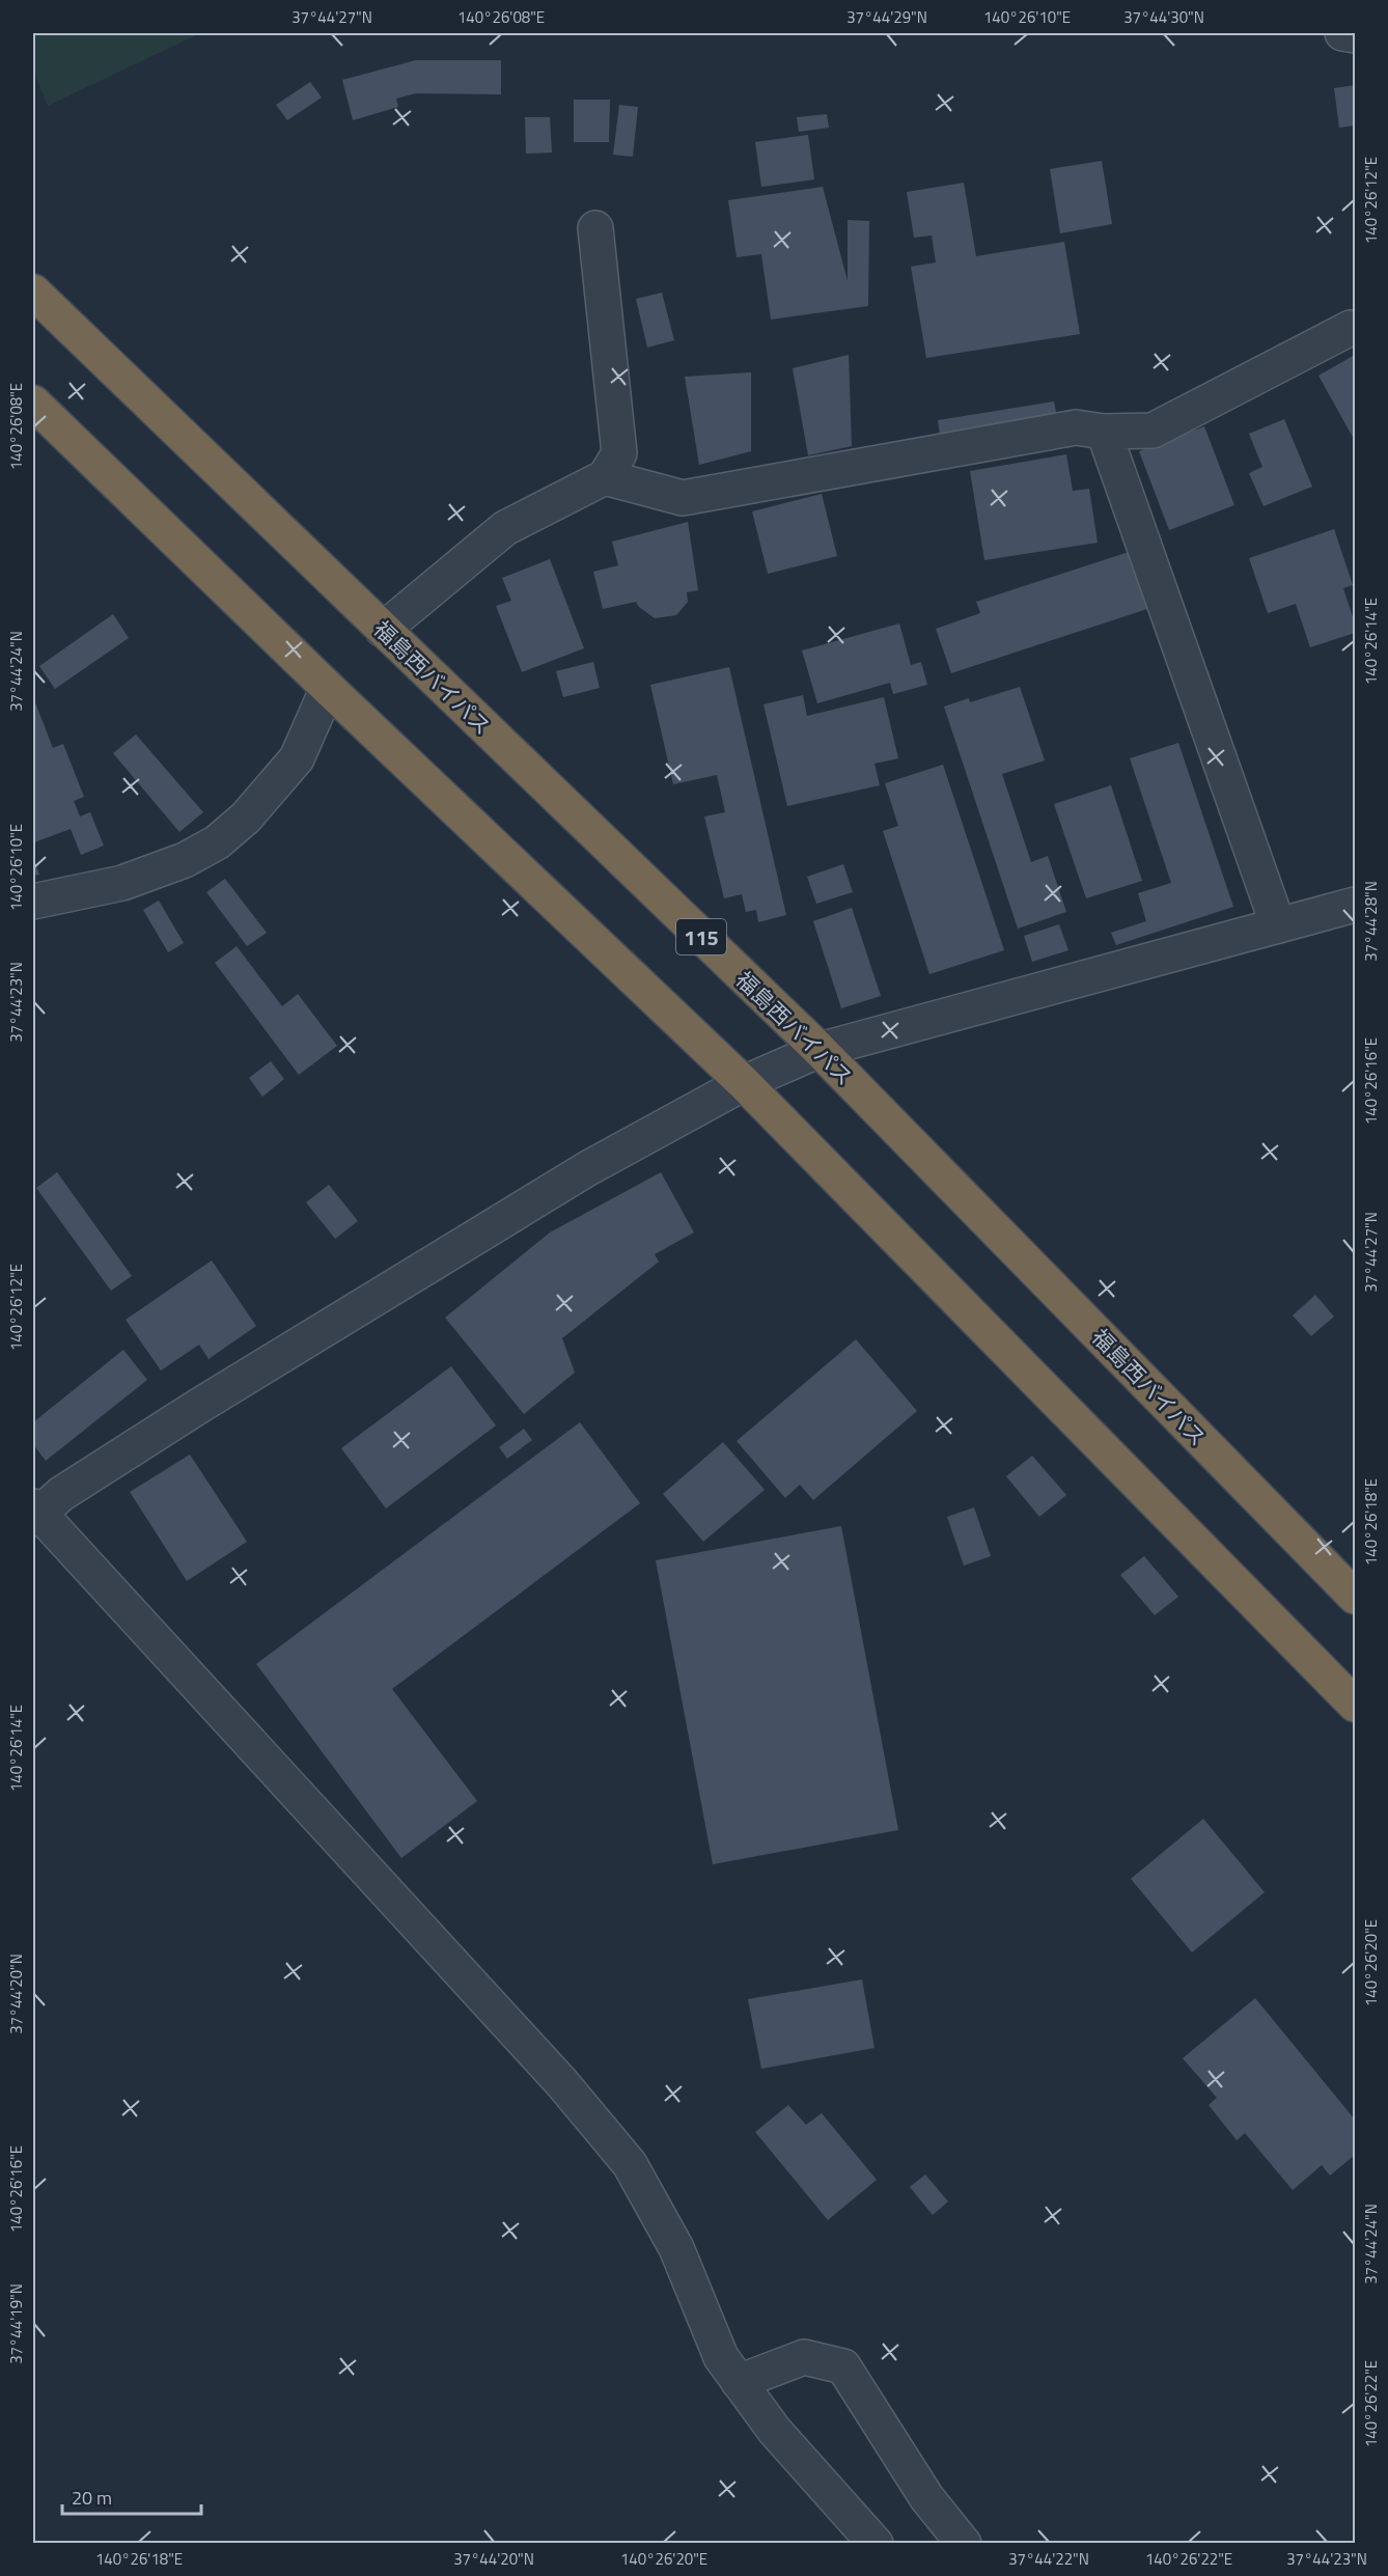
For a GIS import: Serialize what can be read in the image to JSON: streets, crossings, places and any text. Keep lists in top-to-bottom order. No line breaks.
{"streets":{"highway":["福島西バイパス","115"]},"scale_bar":"20 m","coordinates":["37°44'27\"N","140°26'08\"E","37°44'29\"N","140°26'10\"E","37°44'30\"N","140°26'12\"E","140°26'14\"E","37°44'24\"N","37°44'28\"N","37°44'23\"N","140°26'16\"E","140°26'18\"E","140°26'20\"E","37°44'20\"N","37°44'19\"N","140°26'22\"E","37°44'22\"N"]}
